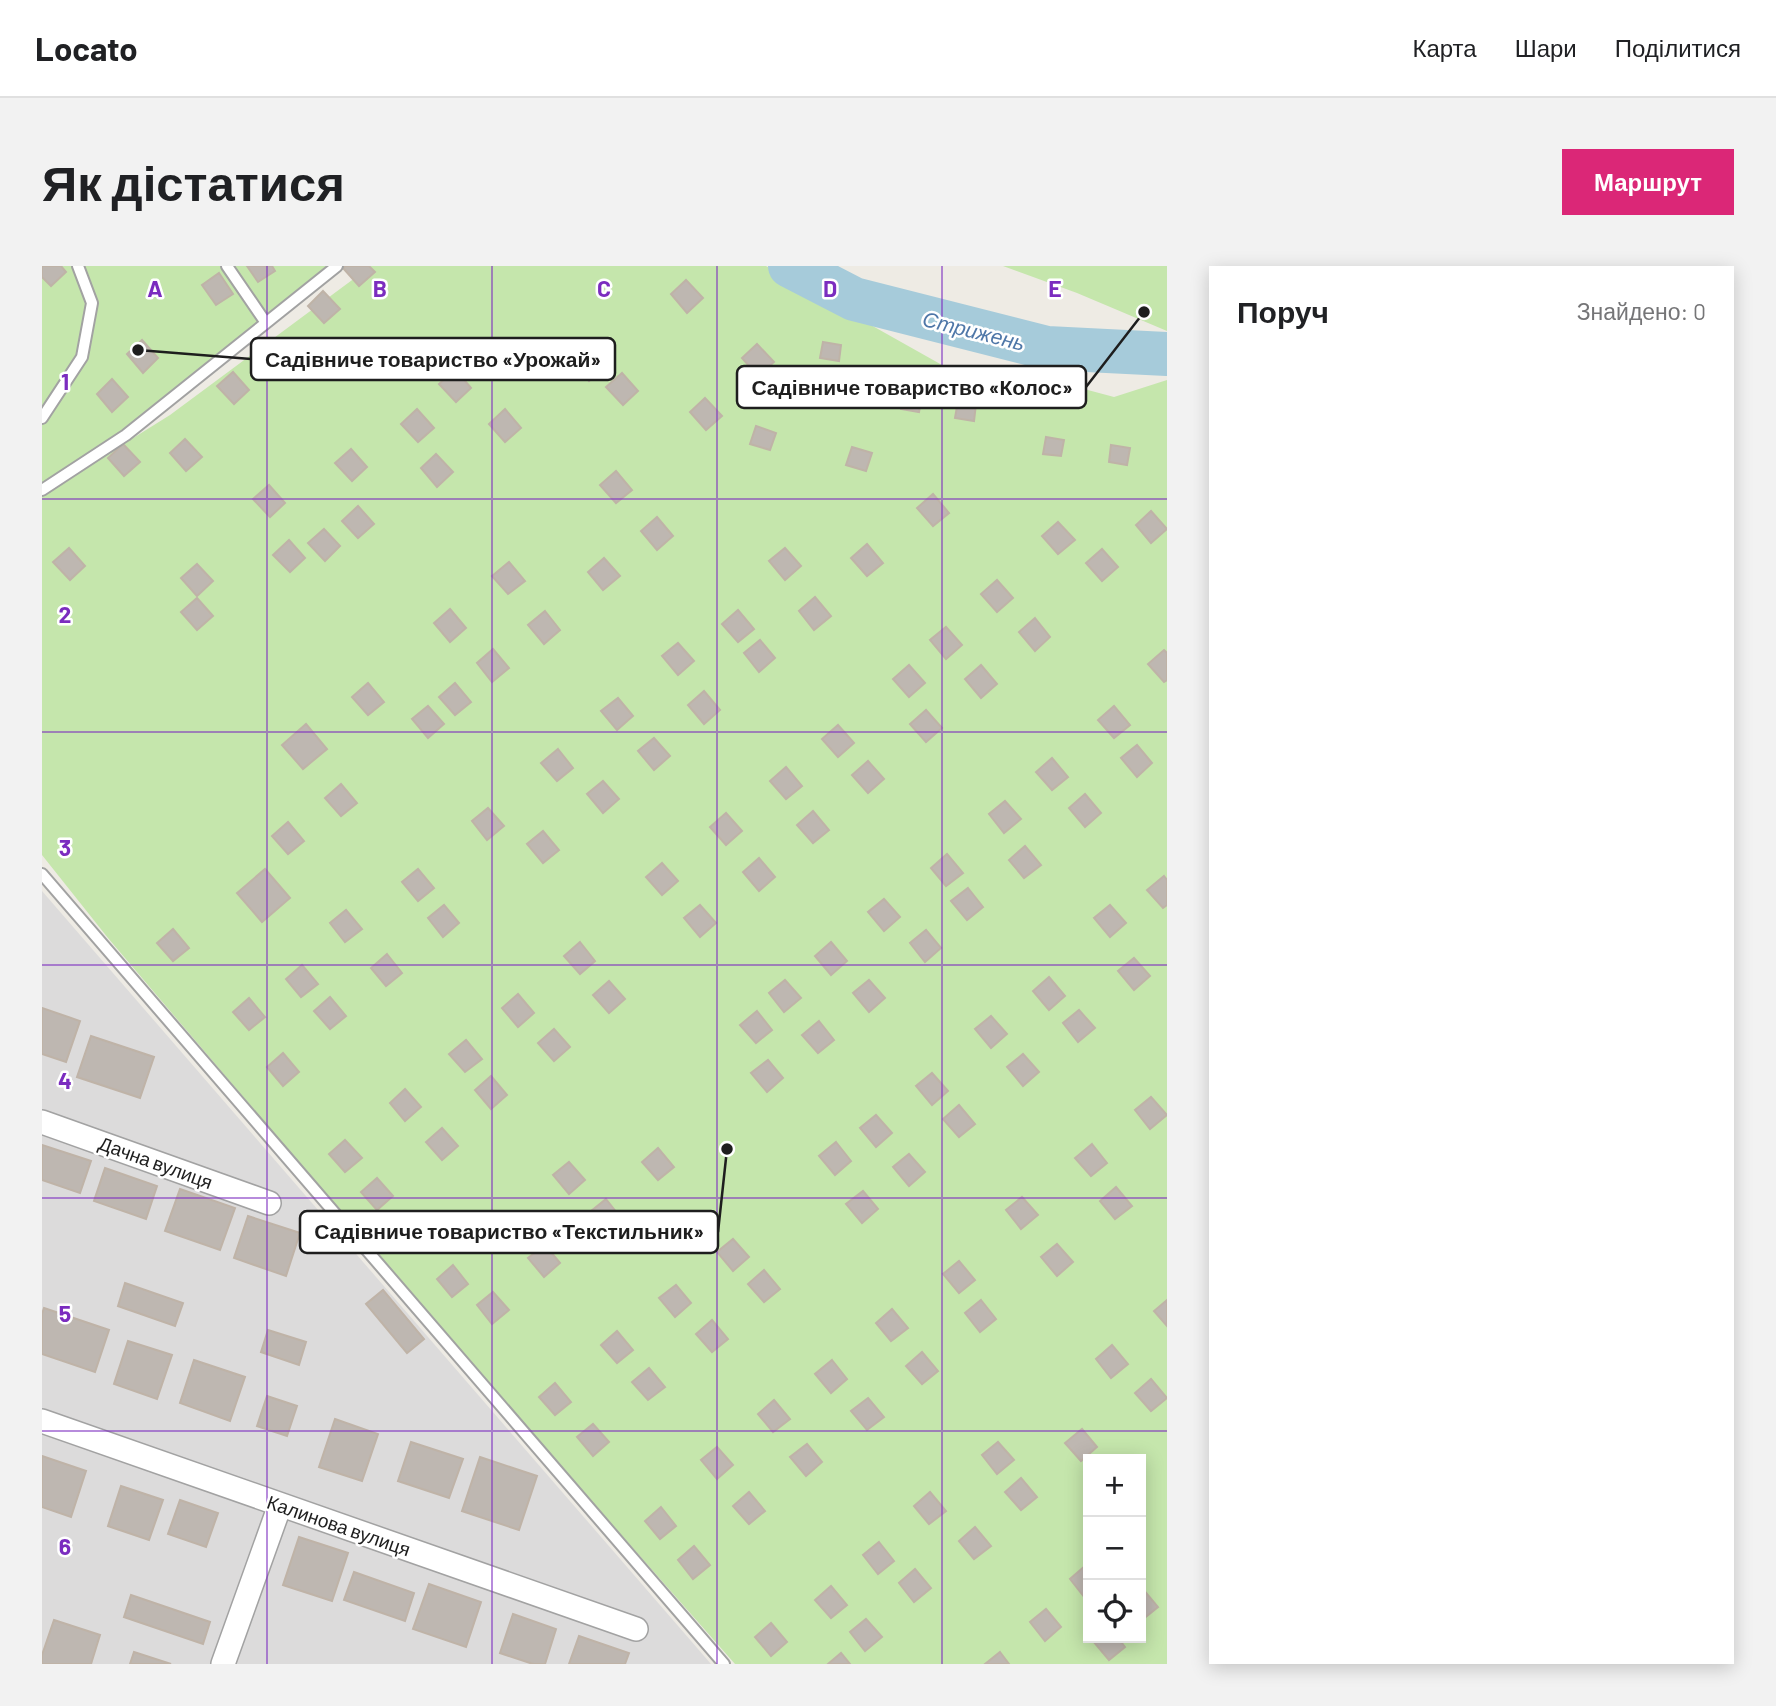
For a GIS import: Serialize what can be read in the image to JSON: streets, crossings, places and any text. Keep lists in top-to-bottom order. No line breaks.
{"streets":{"street":["Дачна вулиця","Калинова вулиця"]},"water":["Стрижень"],"places":["Садівниче товариство «Колос»","Садівниче товариство «Урожай»","Садівниче товариство «Текстильник»"],"page":{"header":"Locato","nav":["Карта","Шари","Поділитися"],"buttons":"Маршрут","title":"Як дістатися","heading":["Поруч","Знайдено: 0"],"map_buttons":["+","−"]},"grid":{"columns":["A","B","C","D","E"],"rows":["1","2","3","4","5","6"]}}
